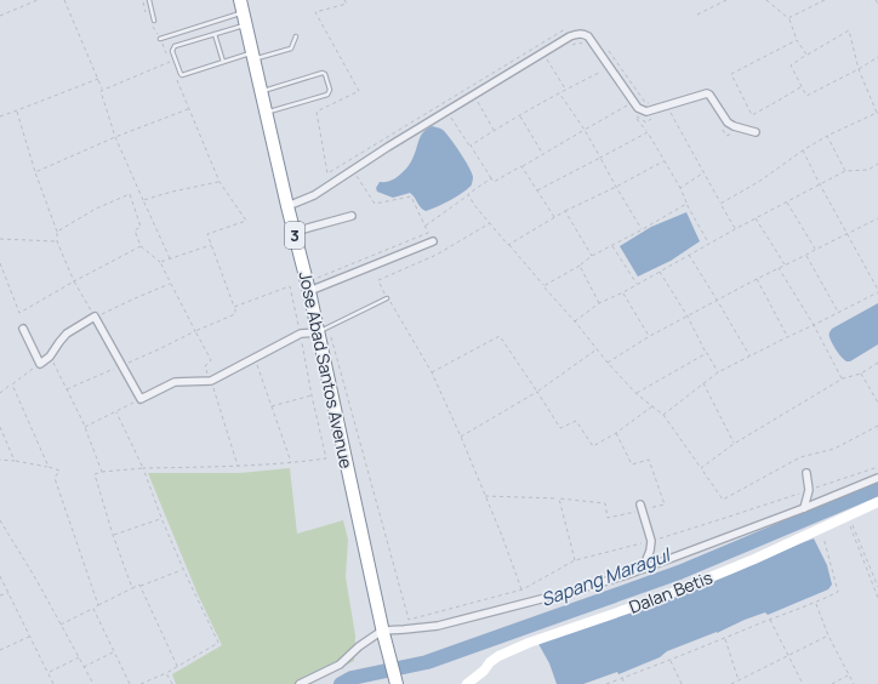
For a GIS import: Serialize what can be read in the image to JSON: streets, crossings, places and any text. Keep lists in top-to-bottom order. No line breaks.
{"streets":{"highway":["3","Jose Abad Santos Avenue"],"street":["Dalan Betis"]},"water":["Sapang Maragul"]}
